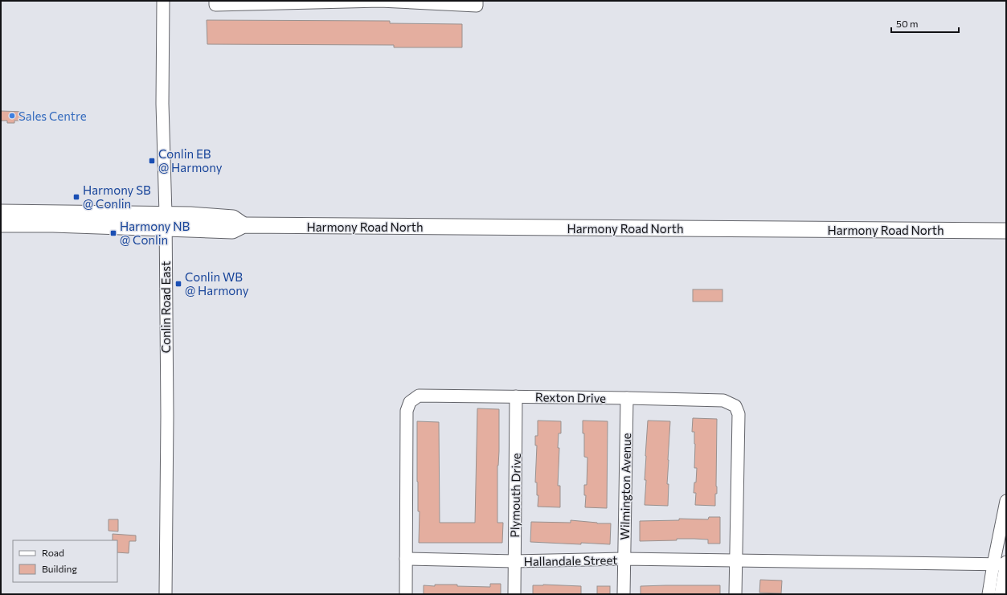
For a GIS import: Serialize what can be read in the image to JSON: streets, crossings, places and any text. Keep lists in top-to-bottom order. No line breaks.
{"streets":{"main road":["Harmony Road North"],"street":["Conlin Road East","Rexton Drive","Wilmington Avenue","Plymouth Drive","Hallandale Street"]},"crossings":[["Harmony Road North","Conlin Road East"],["Rexton Drive","Wilmington Avenue"],["Rexton Drive","Plymouth Drive"],["Rexton Drive","Hallandale Street"],["Wilmington Avenue","Hallandale Street"],["Plymouth Drive","Hallandale Street"]],"places":{"other":["Sales Centre"],"transit":["Conlin EB @ Harmony","Harmony SB @ Conlin","Harmony NB @ Conlin","Conlin WB @ Harmony"]},"legend":["Road","Building"],"scale_bar":"50 m"}
